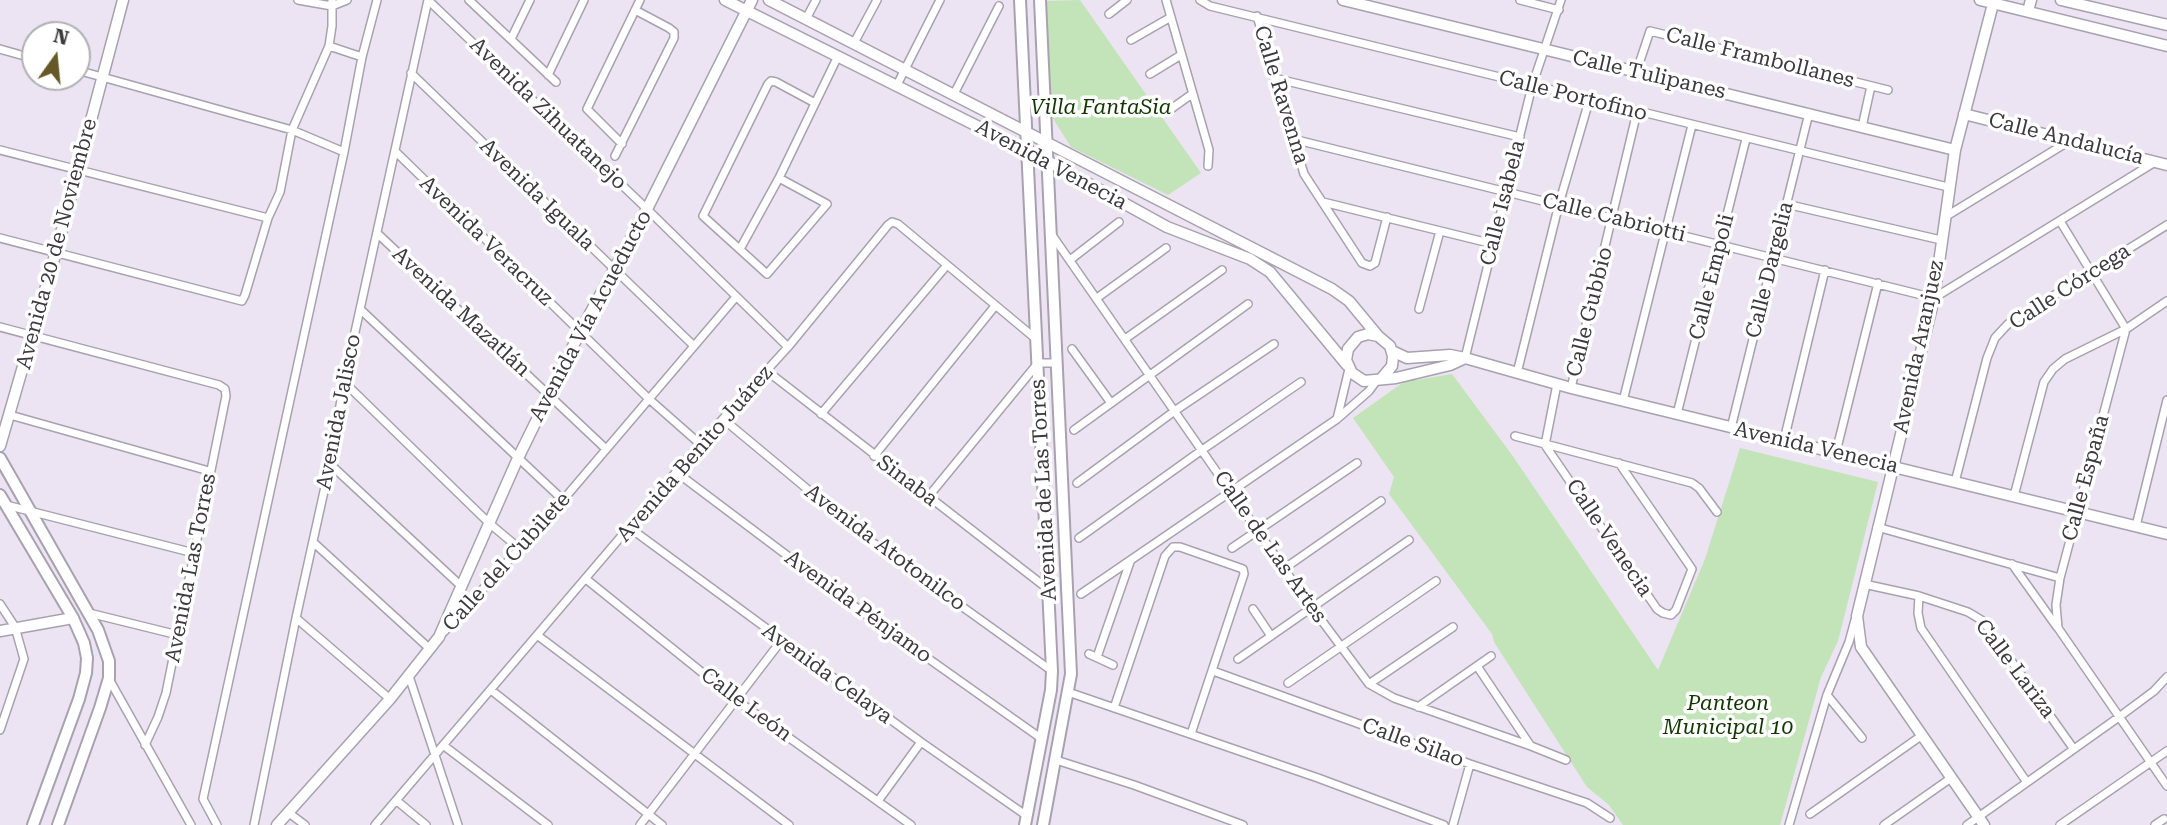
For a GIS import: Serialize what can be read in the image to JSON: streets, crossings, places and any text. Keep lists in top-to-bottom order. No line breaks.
{"streets":{"main road":["Calle Tulipanes","Calle Andalucía","Avenida Venecia","Avenida 20 de Noviembre","Avenida Vía Acueducto","Avenida Aranjuez","Avenida de Las Torres","Calle del Cubilete"],"street":["Calle Frambollanes","Calle Ravenna","Calle Portofino","Avenida Zihuatanejo","Avenida Iguala","Calle Isabela","Calle Cabriotti","Avenida Veracruz","Calle Dargelia","Calle Empoli","Calle Córcega","Avenida Mazatlán","Calle Gubbio","Avenida Jalisco","Avenida Benito Juárez","Calle España","Sinaba","Calle Venecia","Calle de Las Artes","Avenida Atotonilco","Avenida Las Torres","Avenida Pénjamo","Calle Lariza","Avenida Celaya","Calle León","Calle Silao"]},"crossings":[["Calle Frambollanes","Calle Tulipanes"],["Calle Tulipanes","Calle Isabela"],["Calle Tulipanes","Calle Dargelia"],["Calle Tulipanes","Avenida Aranjuez"],["Calle Ravenna","Calle Portofino"],["Calle Ravenna","Calle Cabriotti"],["Calle Portofino","Calle Isabela"],["Calle Portofino","Calle Dargelia"],["Calle Portofino","Calle Empoli"],["Calle Portofino","Calle Gubbio"],["Calle Portofino","Avenida Aranjuez"],["Avenida Zihuatanejo","Avenida Vía Acueducto"],["Avenida Zihuatanejo","Avenida Jalisco"],["Avenida Zihuatanejo","Avenida Benito Juárez"],["Avenida Zihuatanejo","Calle del Cubilete"],["Calle Andalucía","Avenida Aranjuez"],["Avenida Venecia","Calle Isabela"],["Avenida Venecia","Calle Dargelia"],["Avenida Venecia","Calle Empoli"],["Avenida Venecia","Calle Córcega"],["Avenida Venecia","Calle Gubbio"],["Avenida Venecia","Avenida Vía Acueducto"],["Avenida Venecia","Avenida Aranjuez"],["Avenida Venecia","Calle España"],["Avenida Venecia","Avenida de Las Torres"],["Avenida Iguala","Avenida Vía Acueducto"],["Avenida Iguala","Avenida Jalisco"],["Avenida Iguala","Calle del Cubilete"],["Calle Isabela","Calle Cabriotti"],["Calle Cabriotti","Calle Dargelia"],["Calle Cabriotti","Calle Empoli"],["Calle Cabriotti","Calle Gubbio"],["Calle Cabriotti","Avenida Aranjuez"],["Avenida Veracruz","Avenida Vía Acueducto"],["Avenida Veracruz","Avenida Jalisco"],["Avenida Veracruz","Avenida Benito Juárez"],["Avenida Veracruz","Calle del Cubilete"],["Avenida 20 de Noviembre","Avenida Las Torres"],["Avenida Mazatlán","Avenida Vía Acueducto"],["Avenida Mazatlán","Avenida Jalisco"],["Avenida Mazatlán","Calle del Cubilete"],["Avenida Vía Acueducto","Calle del Cubilete"],["Avenida Aranjuez","Calle Lariza"],["Avenida Benito Juárez","Sinaba"],["Avenida Benito Juárez","Avenida de Las Torres"],["Avenida Benito Juárez","Avenida Atotonilco"],["Avenida Benito Juárez","Avenida Pénjamo"],["Avenida Benito Juárez","Avenida Celaya"],["Avenida Benito Juárez","Calle León"],["Sinaba","Avenida de Las Torres"],["Avenida de Las Torres","Calle de Las Artes"],["Avenida de Las Torres","Avenida Atotonilco"],["Avenida de Las Torres","Avenida Pénjamo"],["Avenida de Las Torres","Avenida Celaya"]],"parks":["Villa FantaSia","Panteon Municipal 10"],"north":"top"}
